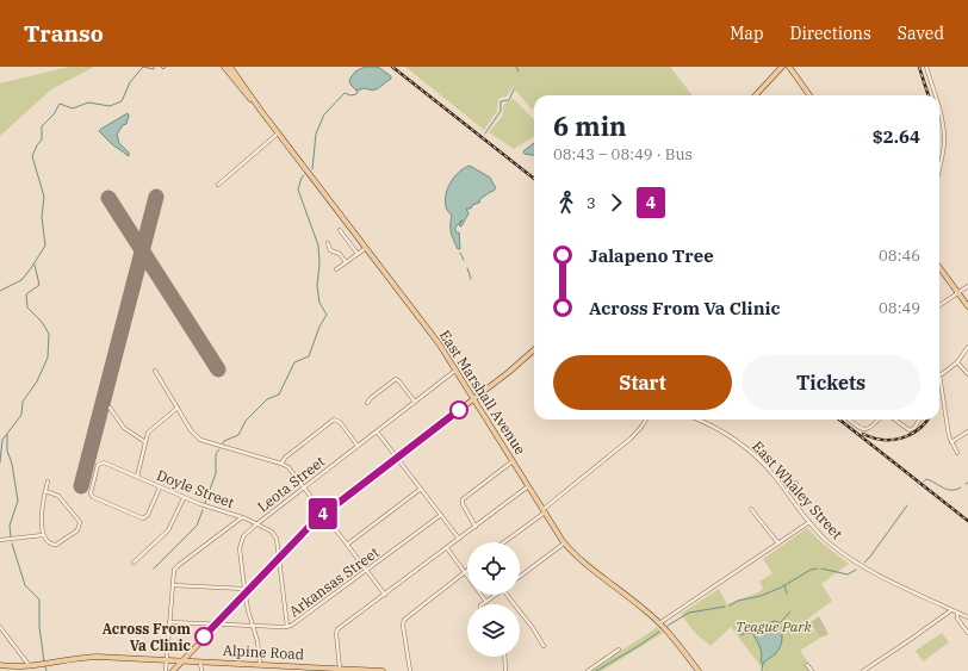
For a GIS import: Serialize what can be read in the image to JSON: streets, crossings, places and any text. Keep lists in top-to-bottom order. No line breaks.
{"streets":{"main road":["East Marshall Avenue","Alpine Road"],"street":["Leota Street","Doyle Street","East Whaley Street","Arkansas Street"]},"crossings":[["East Marshall Avenue","Leota Street"],["Leota Street","Doyle Street"],["Leota Street","Arkansas Street"],["Leota Street","Alpine Road"],["Doyle Street","Arkansas Street"]],"parks":["Teague Park"],"places":["Across From Va Clinic"],"lines":["bus line 4"],"page":{"header":"Transo","nav":["Map","Directions","Saved"],"on_map":"4","heading":["6 min","08:43 – 08:49 · Bus","$2.64"],"legs":["3","4"],"list":[{"name":"Jalapeno Tree","value":"08:46"},{"name":"Across From Va Clinic","value":"08:49"}],"buttons":["Start","Tickets"]}}
